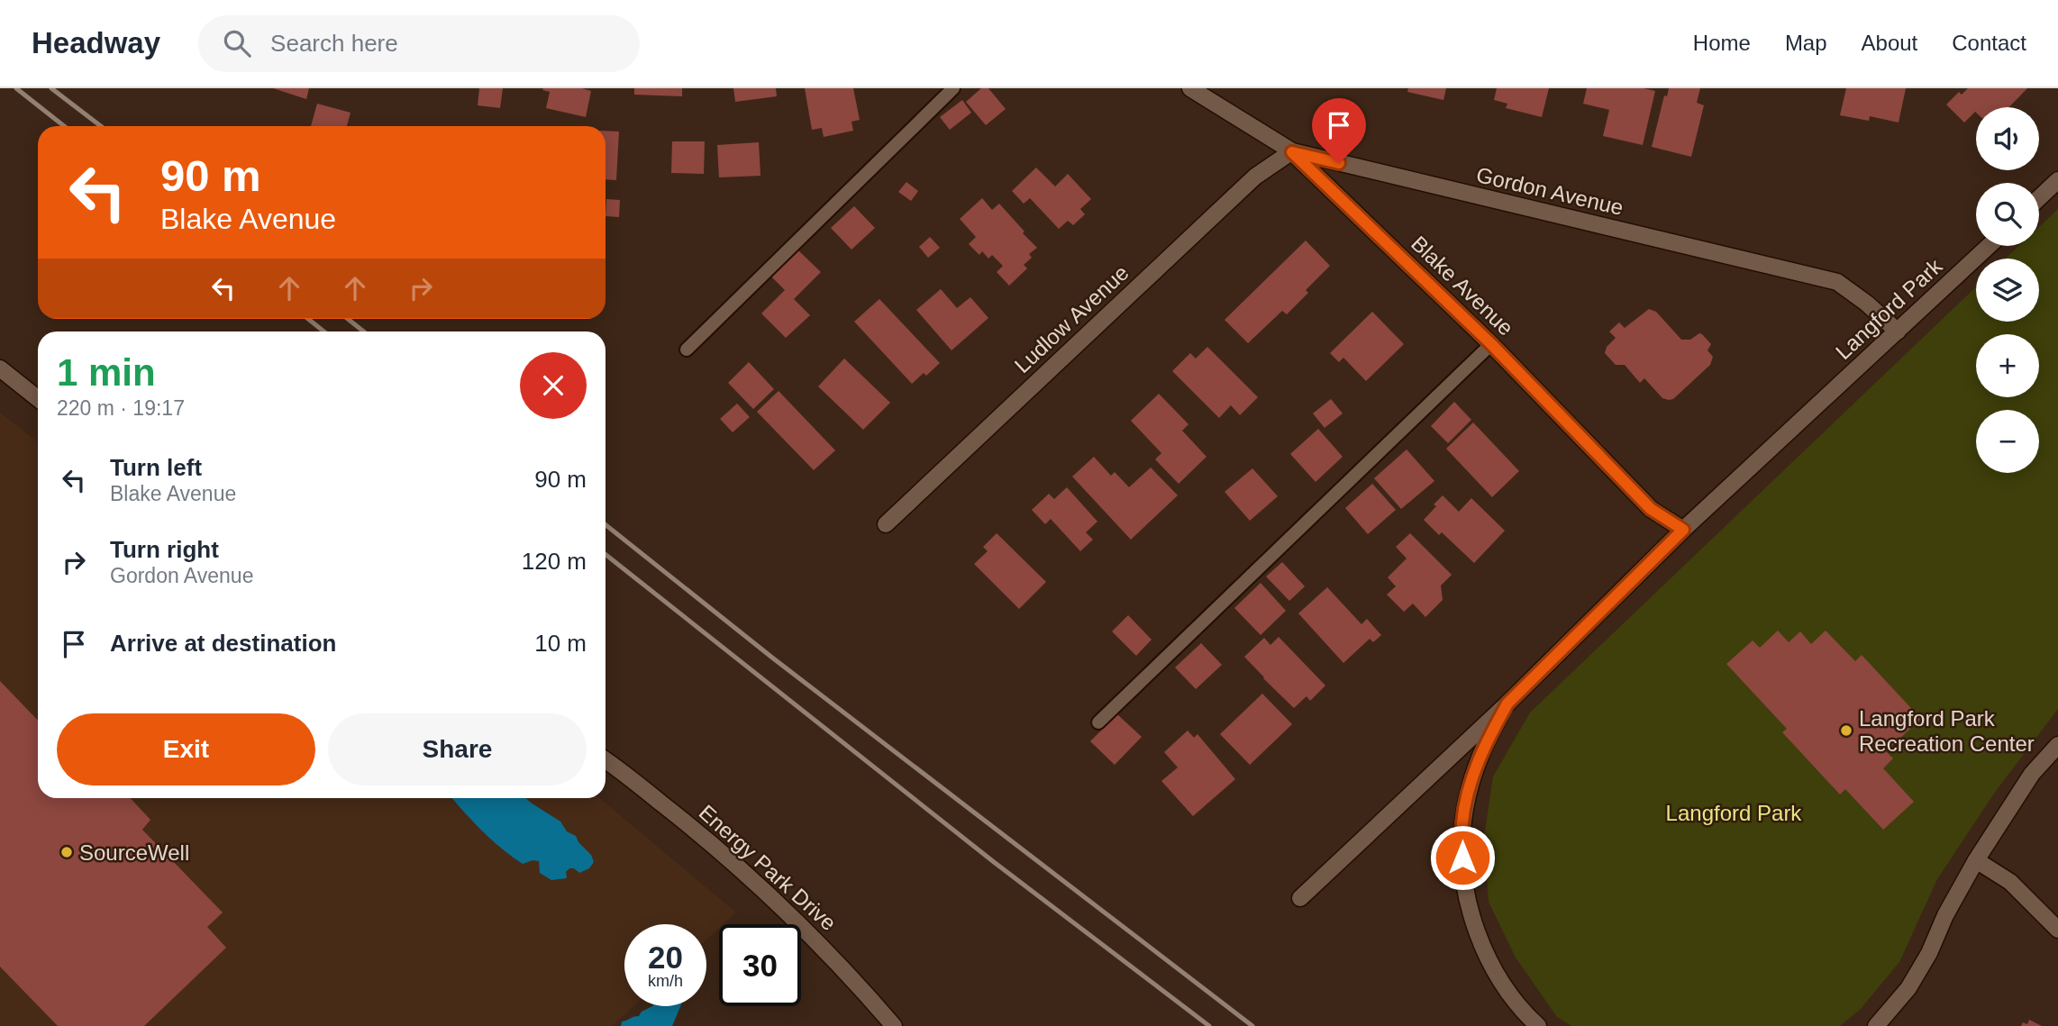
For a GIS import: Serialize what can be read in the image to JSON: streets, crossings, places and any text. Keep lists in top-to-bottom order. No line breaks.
{"streets":{"street":["Gordon Avenue","Blake Avenue","Langford Park","Ludlow Avenue","Energy Park Drive"]},"crossings":[["Gordon Avenue","Blake Avenue"],["Gordon Avenue","Langford Park"],["Gordon Avenue","Ludlow Avenue"],["Blake Avenue","Langford Park"],["Blake Avenue","Ludlow Avenue"]],"parks":["Langford Park"],"places":["Langford Park Recreation Center","SourceWell"],"page":{"header":"Headway","search":"Search here","nav":["Home","Map","About","Contact"],"map_buttons":["+","−"],"turn":["90 m","Blake Avenue"],"heading":["1 min","220 m · 19:17"],"list":[{"name":"Turn left","note":"Blake Avenue","value":"90 m"},{"name":"Turn right","note":"Gordon Avenue","value":"120 m"},{"name":"Arrive at destination","value":"10 m"}],"buttons":["Exit","Share"],"speed":"20 km/h","limit":"30"}}
